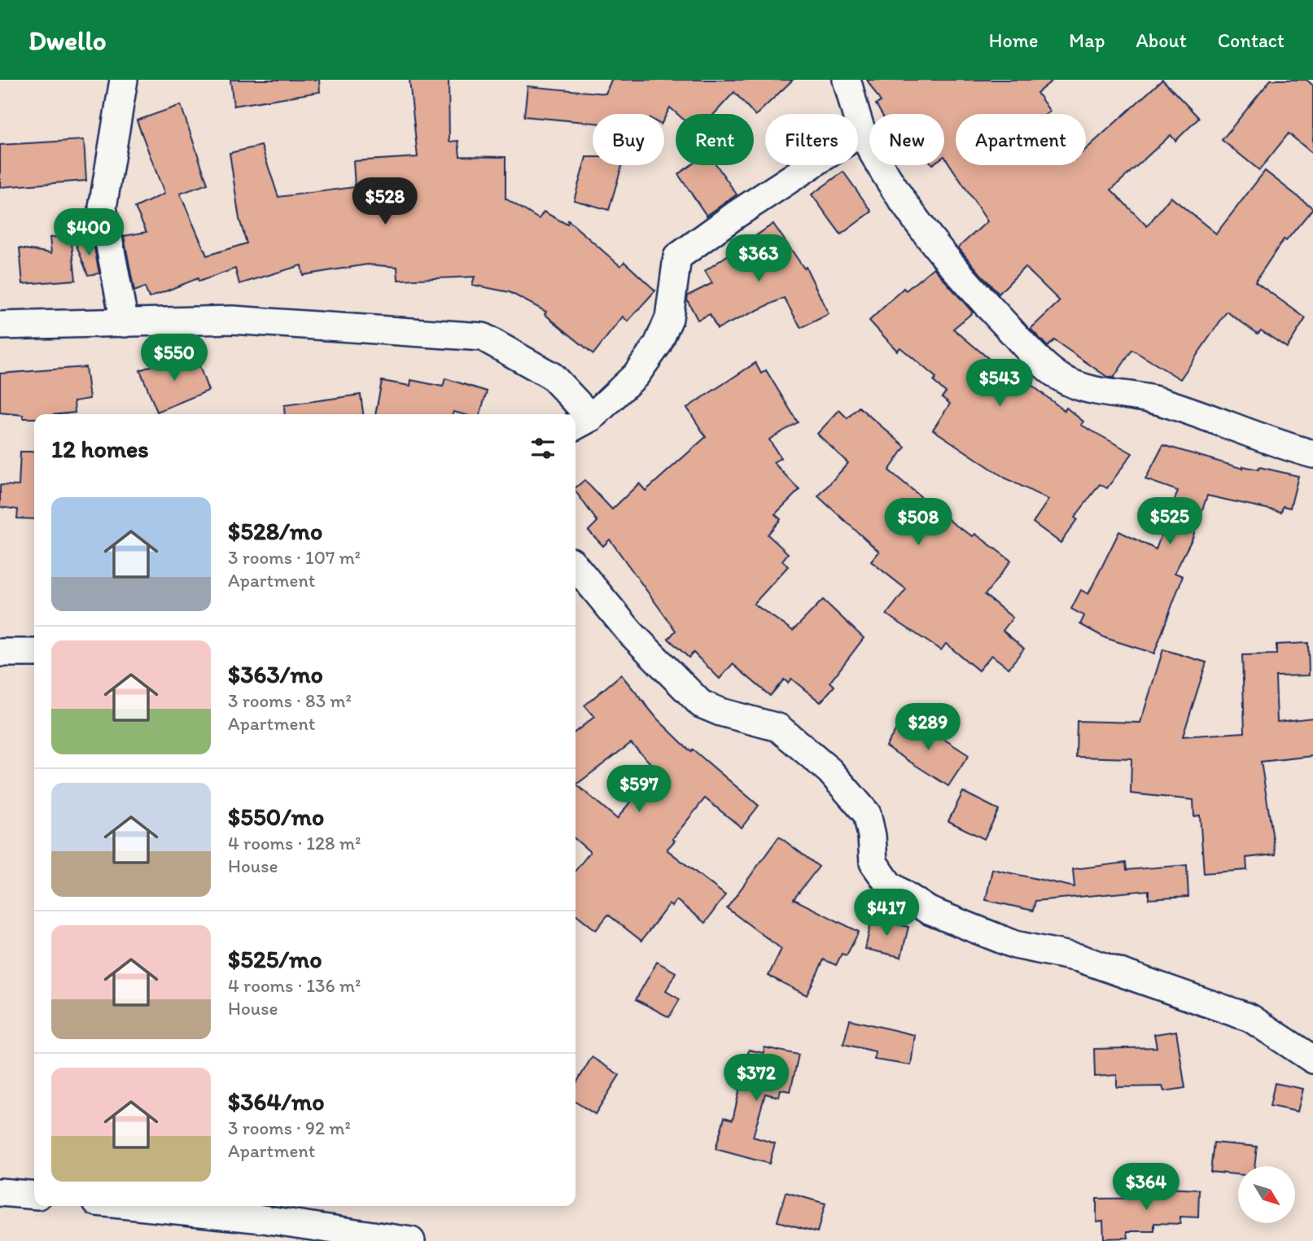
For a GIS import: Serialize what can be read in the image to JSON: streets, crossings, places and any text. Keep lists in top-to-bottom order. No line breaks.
{"north":"bottom right","page":{"header":"Dwello","nav":["Home","Map","About","Contact"],"chip":["Buy","Rent","Filters","New","Apartment"],"price":["$528","$400","$363","$550","$543","$525","$508","$289","$597","$417","$372","$364"],"heading":"12 homes","list":[{"name":"$528/mo","note":"3 rooms · 107 m² · Apartment"},{"name":"$363/mo","note":"3 rooms · 83 m² · Apartment"},{"name":"$550/mo","note":"4 rooms · 128 m² · House"},{"name":"$525/mo","note":"4 rooms · 136 m² · House"},{"name":"$364/mo","note":"3 rooms · 92 m² · Apartment"}]}}
